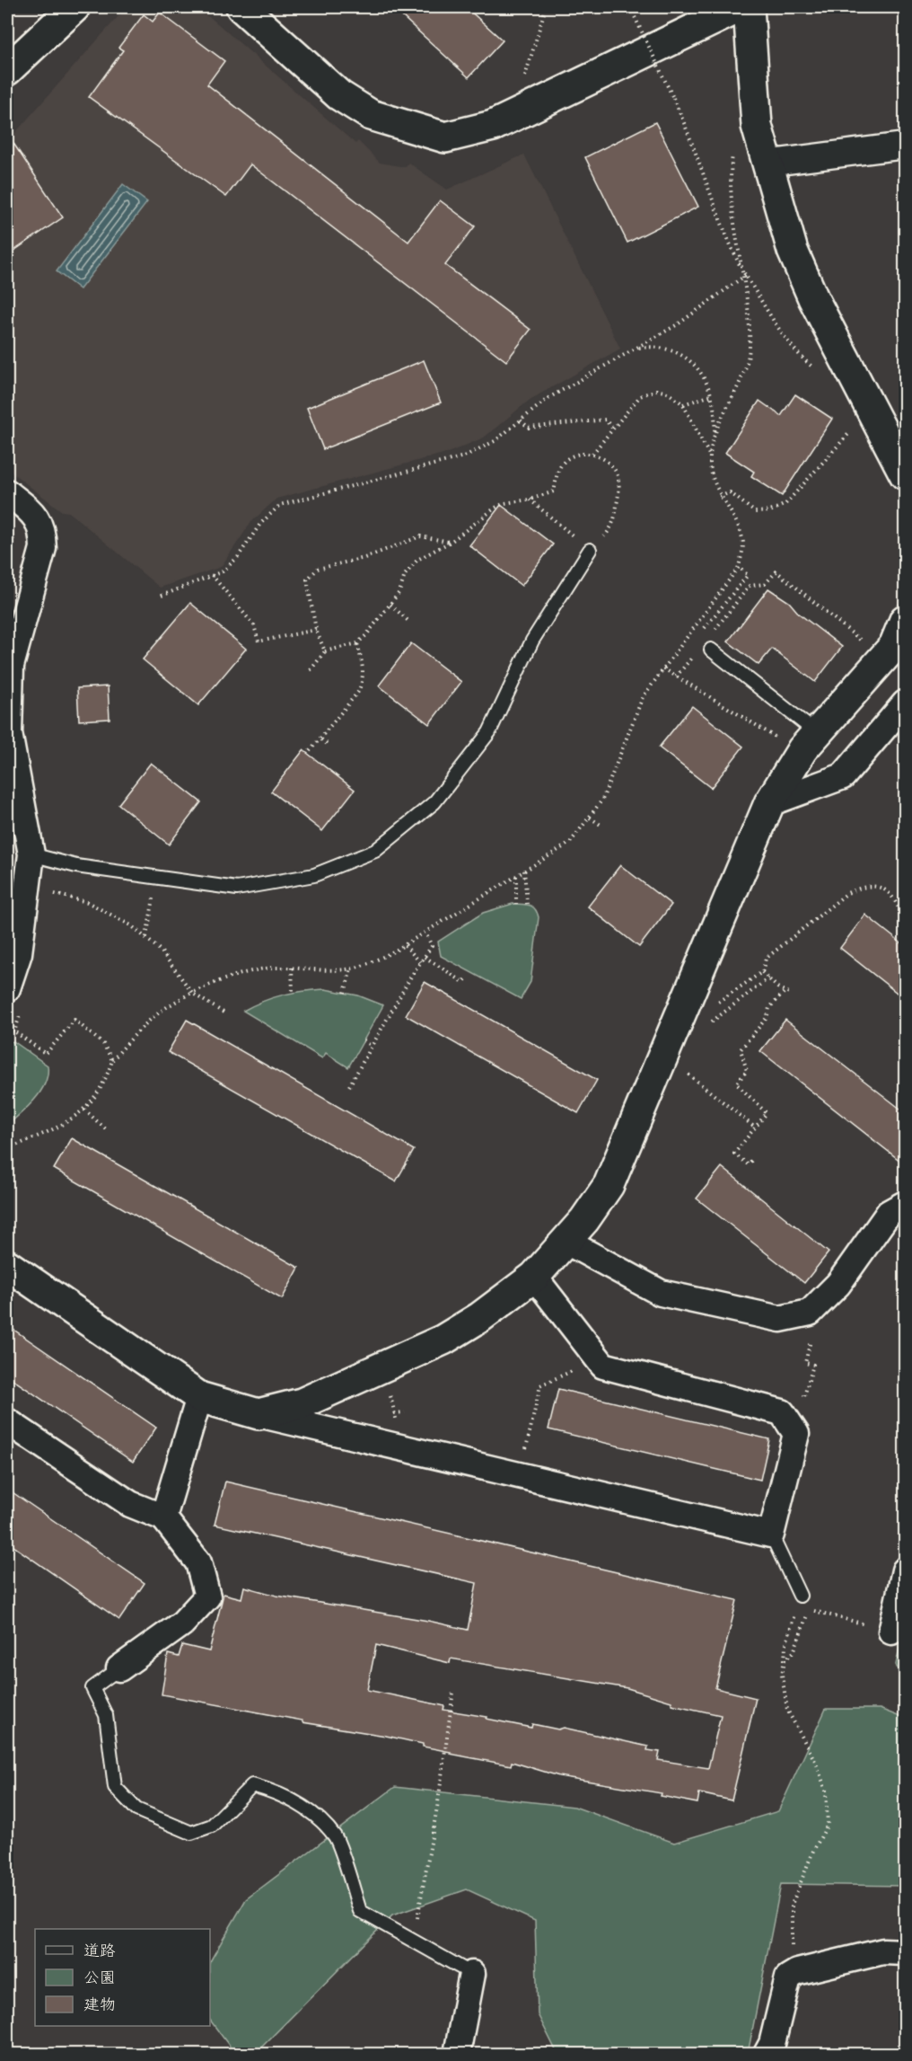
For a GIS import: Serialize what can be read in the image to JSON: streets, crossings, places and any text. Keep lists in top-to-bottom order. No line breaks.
{"legend":["道路","公園","建物"]}
